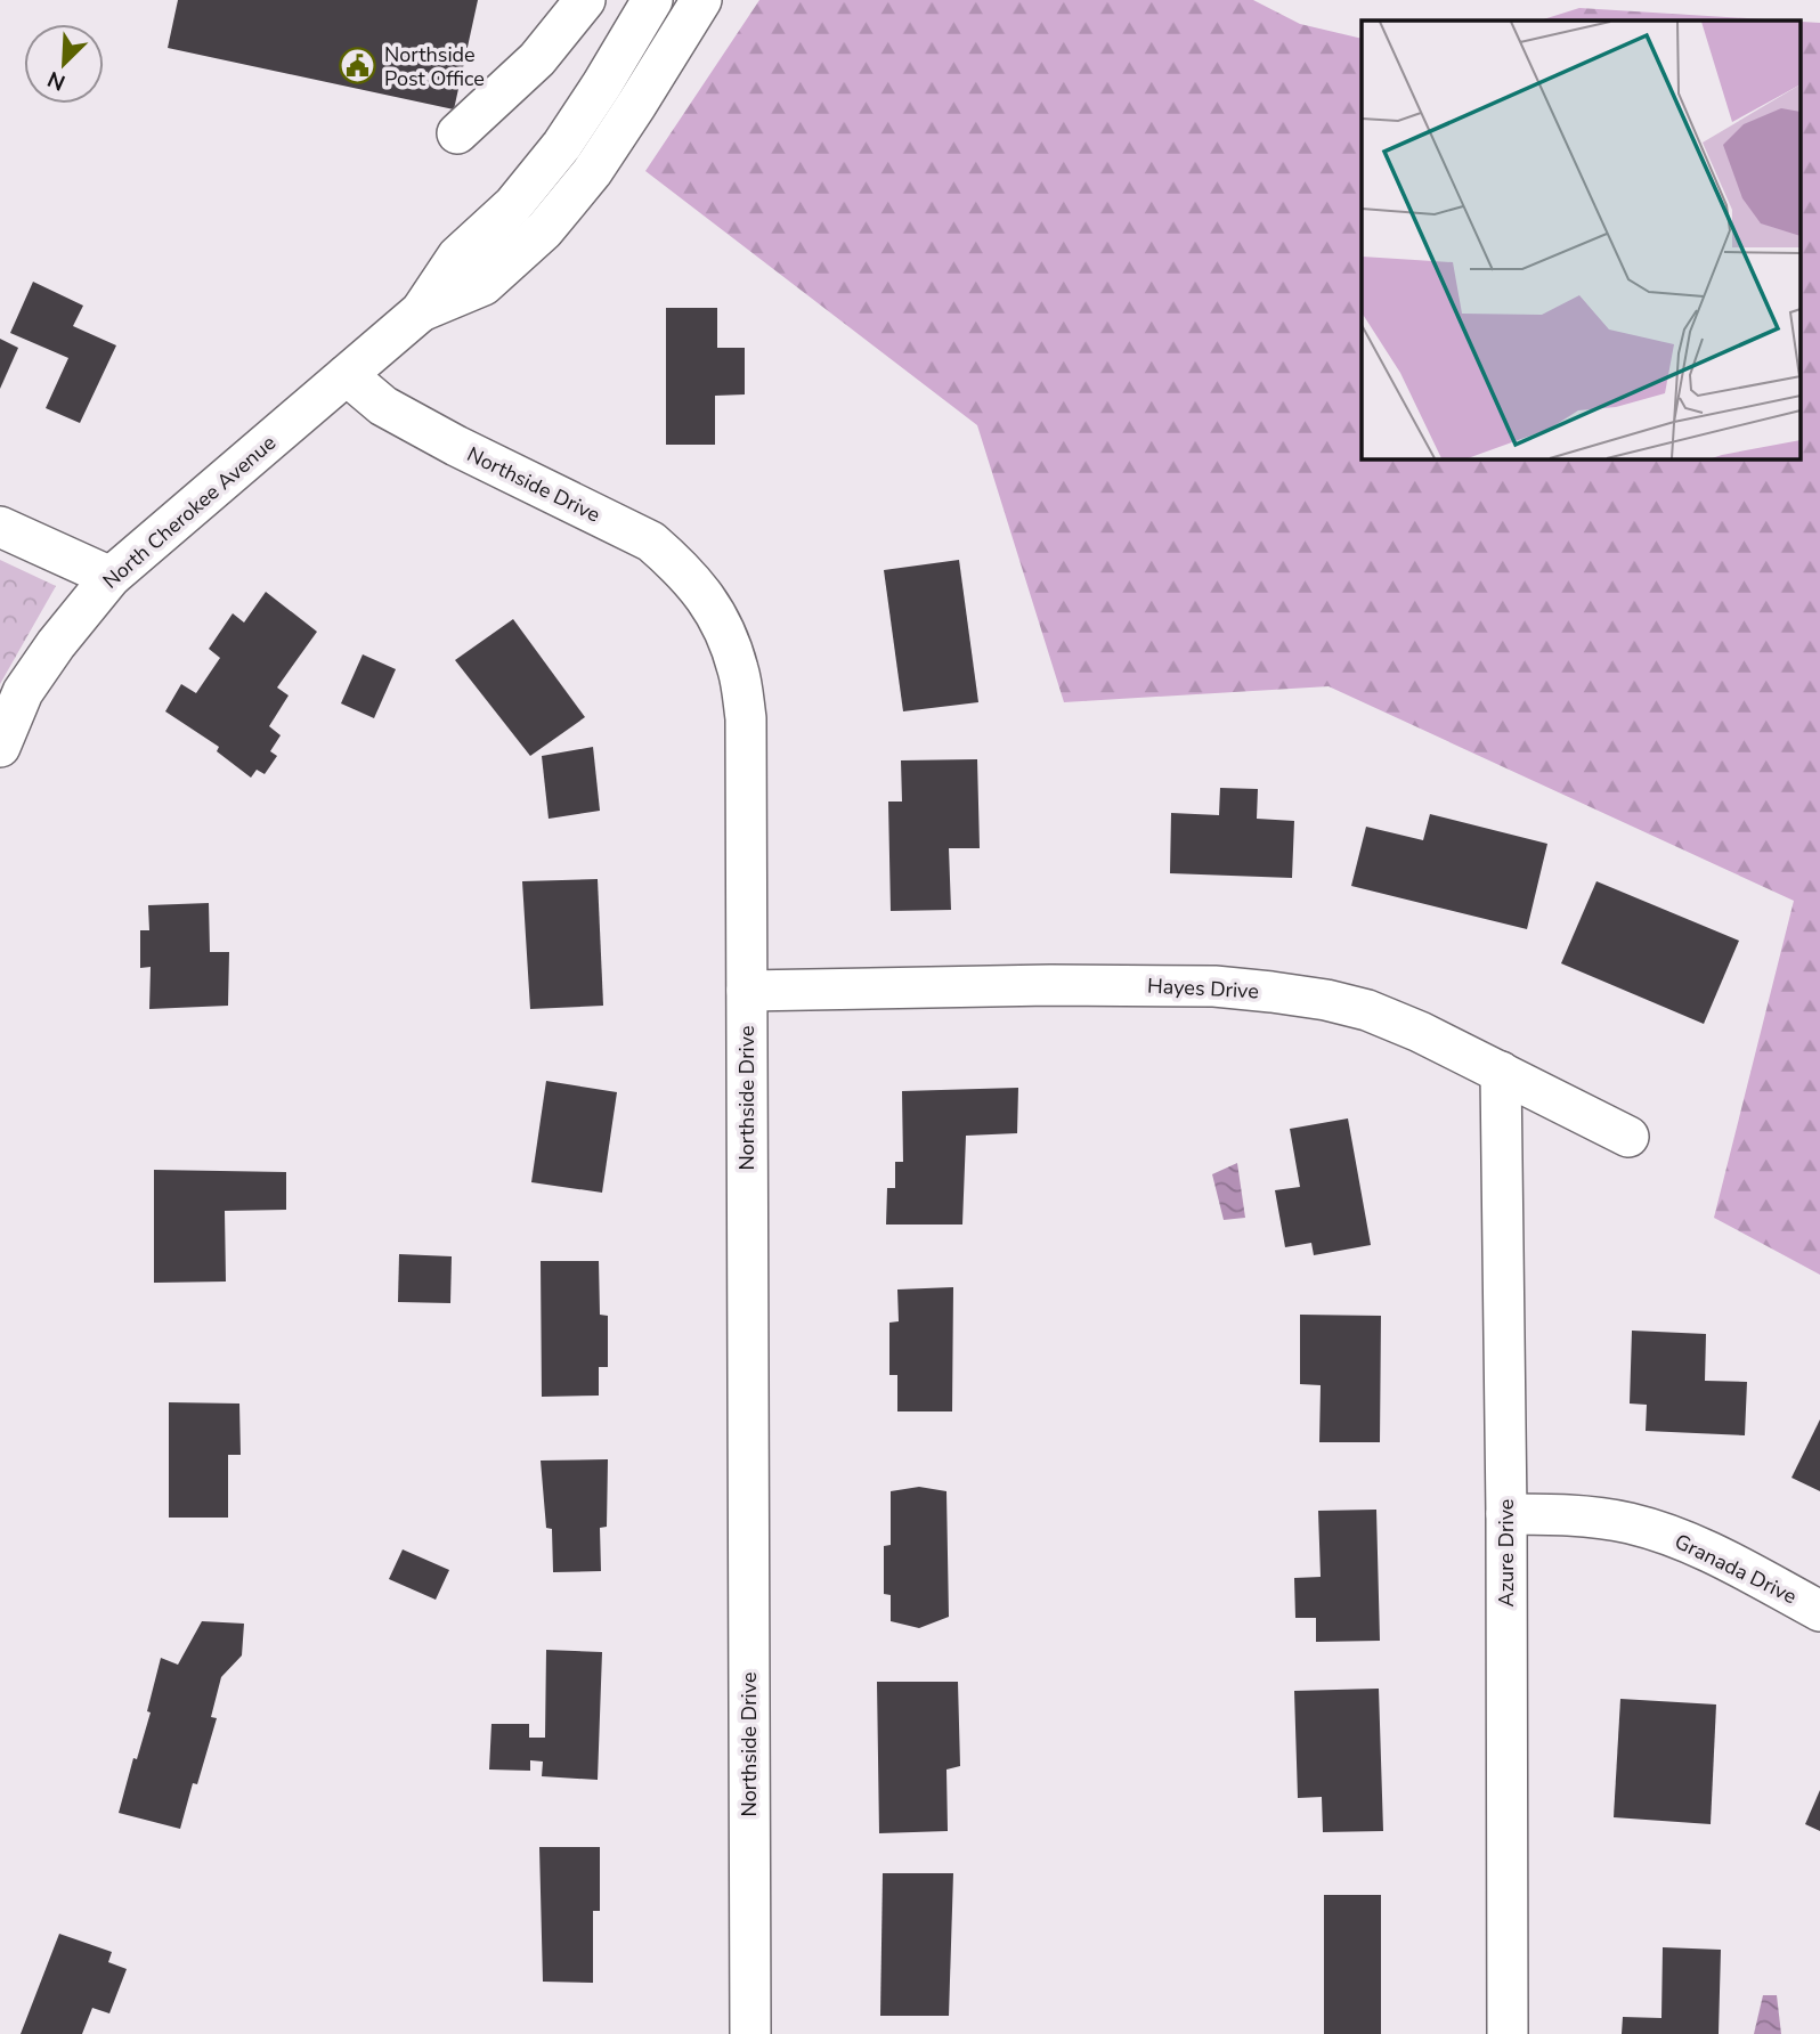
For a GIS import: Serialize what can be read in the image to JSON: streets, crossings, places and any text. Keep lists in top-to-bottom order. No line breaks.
{"streets":{"street":["Northside Drive","North Cherokee Avenue","Hayes Drive","Azure Drive","Granada Drive"]},"crossings":[["Northside Drive","North Cherokee Avenue"],["Northside Drive","Hayes Drive"],["Hayes Drive","Azure Drive"],["Azure Drive","Granada Drive"]],"places":{"public building":["Northside Post Office"]},"north":"bottom left"}
